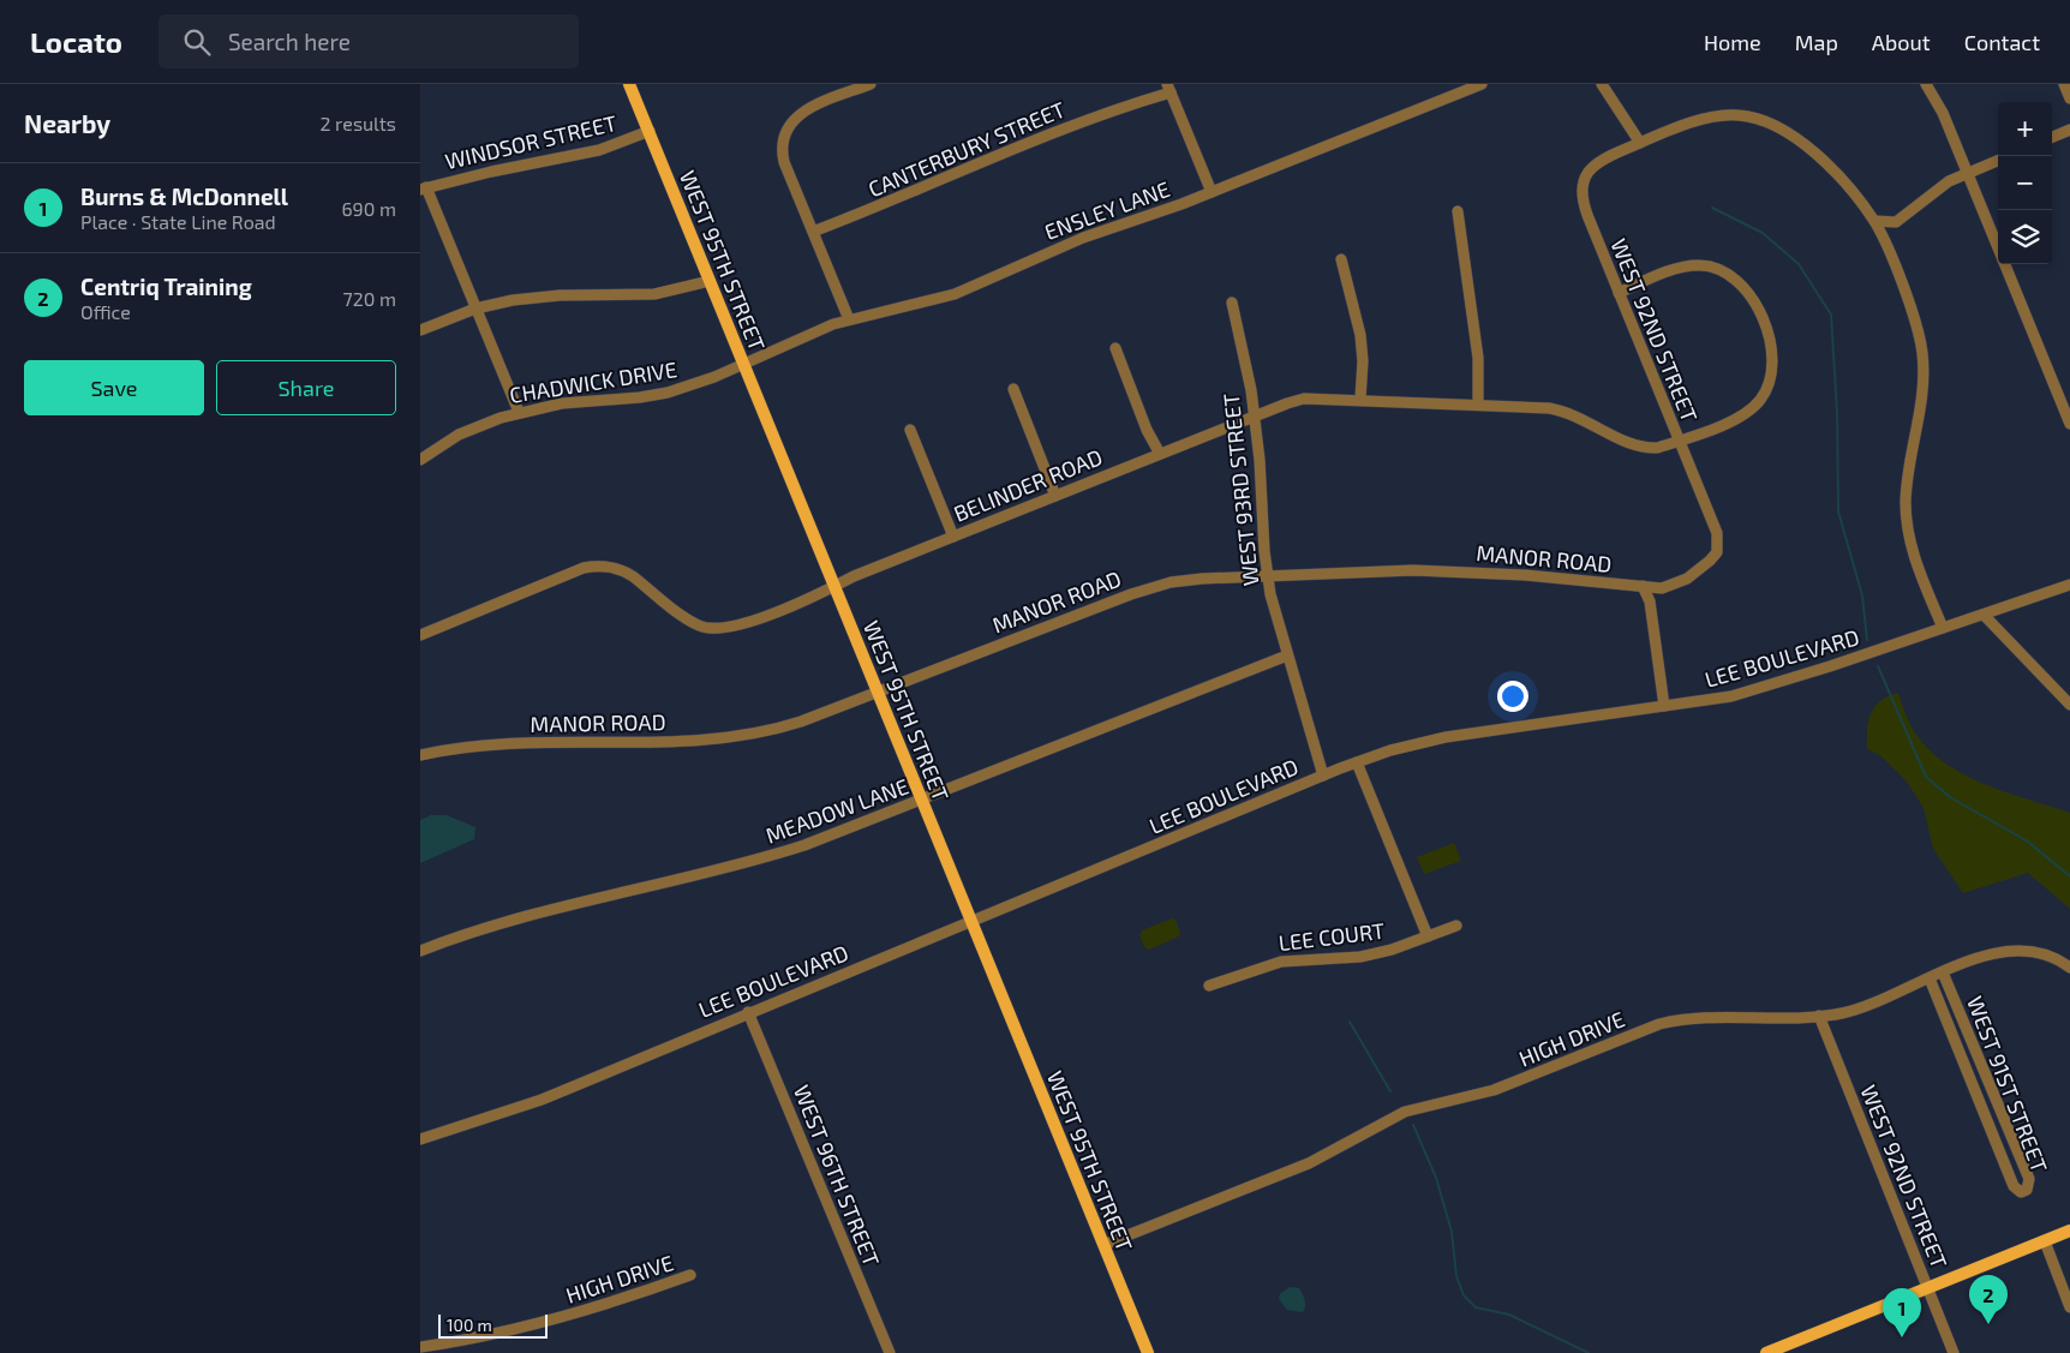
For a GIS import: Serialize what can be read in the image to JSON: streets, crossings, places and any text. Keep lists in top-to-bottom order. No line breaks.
{"streets":{"main road":["WEST 95TH STREET"],"street":["WINDSOR STREET","CANTERBURY STREET","ENSLEY LANE","WEST 92ND STREET","CHADWICK DRIVE","BELINDER ROAD","WEST 93RD STREET","MANOR ROAD","LEE BOULEVARD","MEADOW LANE","LEE COURT","HIGH DRIVE","WEST 91ST STREET","WEST 96TH STREET"]},"crossings":[["WINDSOR STREET","WEST 95TH STREET"],["ENSLEY LANE","WEST 95TH STREET"],["ENSLEY LANE","CHADWICK DRIVE"],["WEST 95TH STREET","CHADWICK DRIVE"],["WEST 95TH STREET","BELINDER ROAD"],["WEST 95TH STREET","MANOR ROAD"],["WEST 95TH STREET","LEE BOULEVARD"],["WEST 95TH STREET","MEADOW LANE"],["WEST 95TH STREET","HIGH DRIVE"],["WEST 92ND STREET","BELINDER ROAD"],["WEST 92ND STREET","MANOR ROAD"],["WEST 92ND STREET","HIGH DRIVE"],["BELINDER ROAD","WEST 93RD STREET"],["WEST 93RD STREET","MANOR ROAD"],["WEST 93RD STREET","LEE BOULEVARD"],["WEST 93RD STREET","MEADOW LANE"],["LEE BOULEVARD","WEST 96TH STREET"],["HIGH DRIVE","WEST 91ST STREET"]],"scale_bar":"100 m","page":{"header":"Locato","search":"Search here","nav":["Home","Map","About","Contact"],"heading":["Nearby","2 results"],"map_buttons":["+","−"],"list":[{"mark":"1","name":"Burns & McDonnell","note":"Place · State Line Road","value":"690 m"},{"mark":"2","name":"Centriq Training","note":"Office","value":"720 m"}],"buttons":["Save","Share"],"pins":["2","1"],"scale":"100 m"}}
